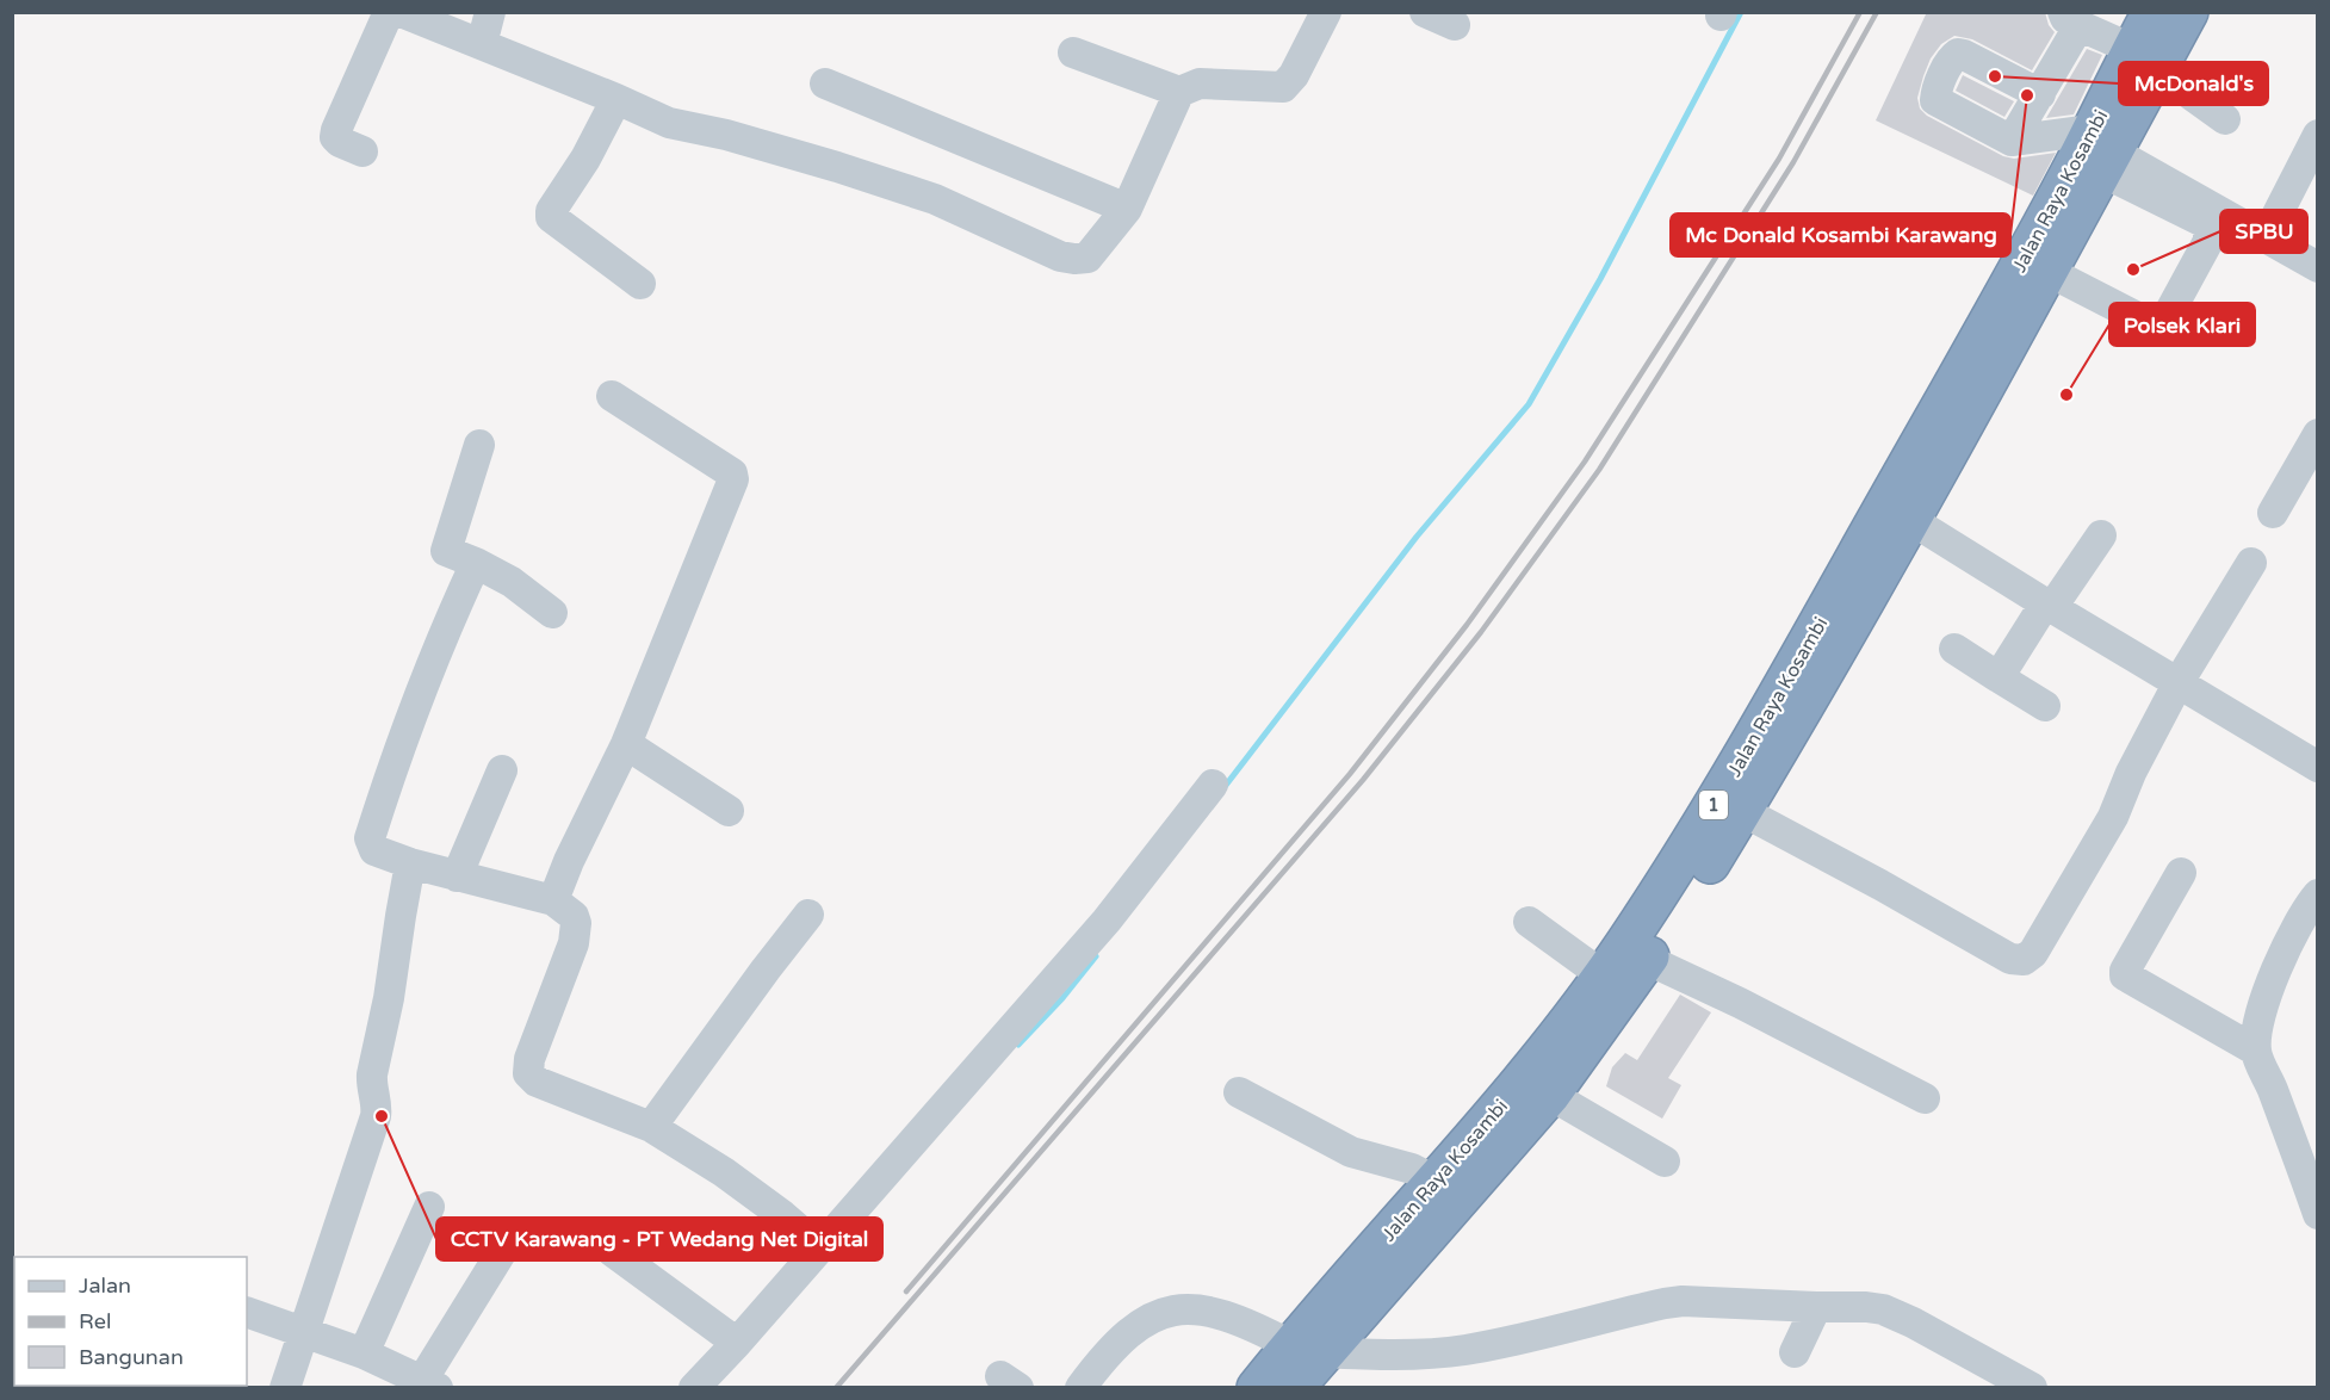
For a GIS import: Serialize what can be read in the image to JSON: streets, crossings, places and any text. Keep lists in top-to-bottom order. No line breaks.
{"streets":{"highway":["Jalan Raya Kosambi","1"]},"places":["McDonald's","Mc Donald Kosambi Karawang","SPBU","Polsek Klari","CCTV Karawang - PT Wedang Net Digital"],"legend":["Jalan","Rel","Bangunan"]}
